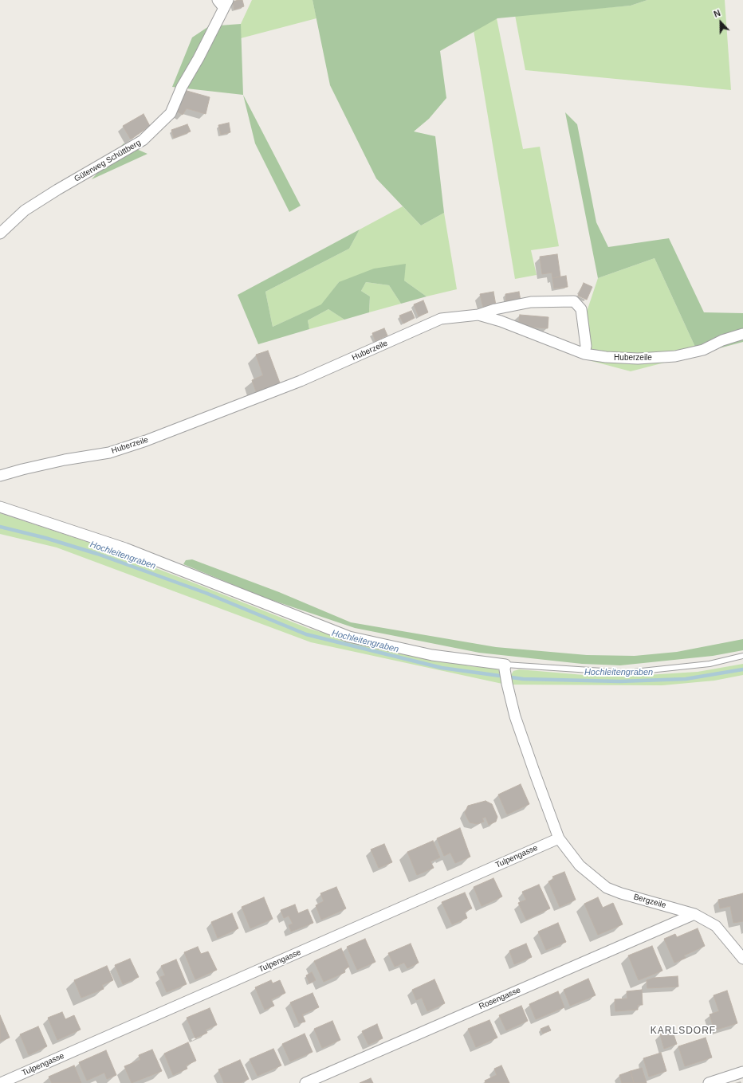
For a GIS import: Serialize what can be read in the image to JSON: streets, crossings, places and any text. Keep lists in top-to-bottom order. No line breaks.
{"streets":{"street":["Güterweg Schüttberg","Huberzeile","Tulpengasse","Bergzeile","Rosengasse"]},"crossings":[["Tulpengasse","Bergzeile"],["Bergzeile","Rosengasse"]],"districts":["KARLSDORF"],"water":["Hochleitengraben"],"north":"top"}
